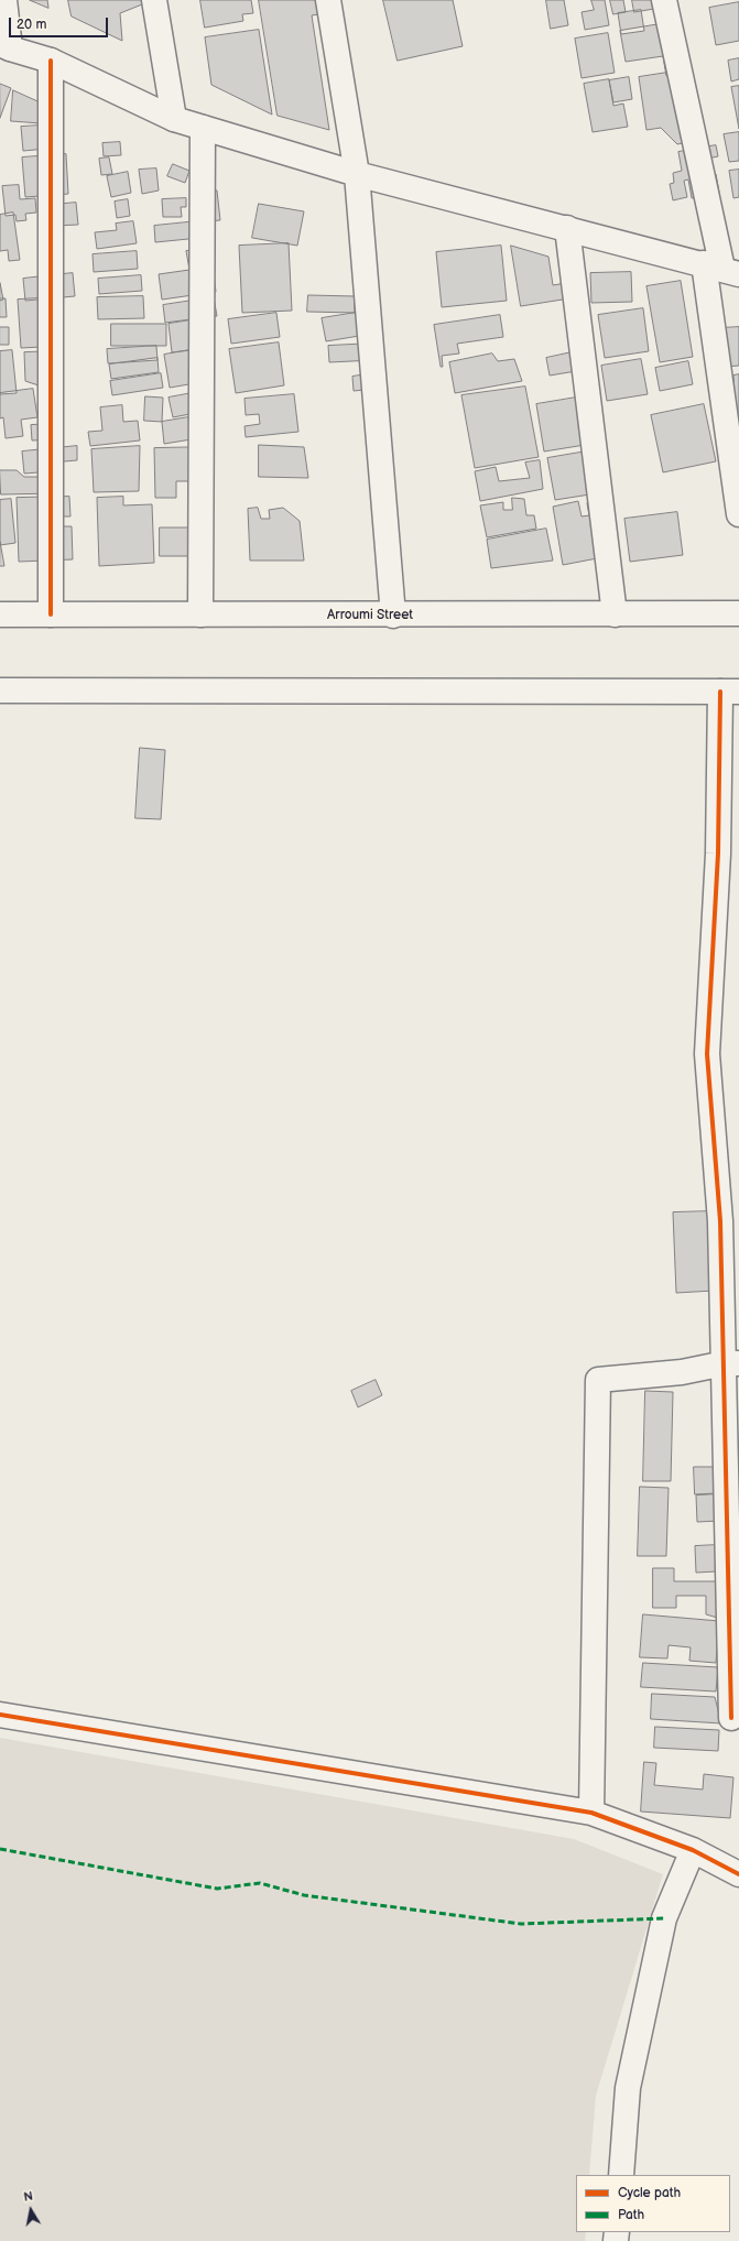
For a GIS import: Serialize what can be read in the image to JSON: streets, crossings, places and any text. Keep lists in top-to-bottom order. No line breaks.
{"streets":{"street":["Arroumi Street"]},"legend":["Cycle path","Path"],"scale_bar":"20 m","north":"top"}
